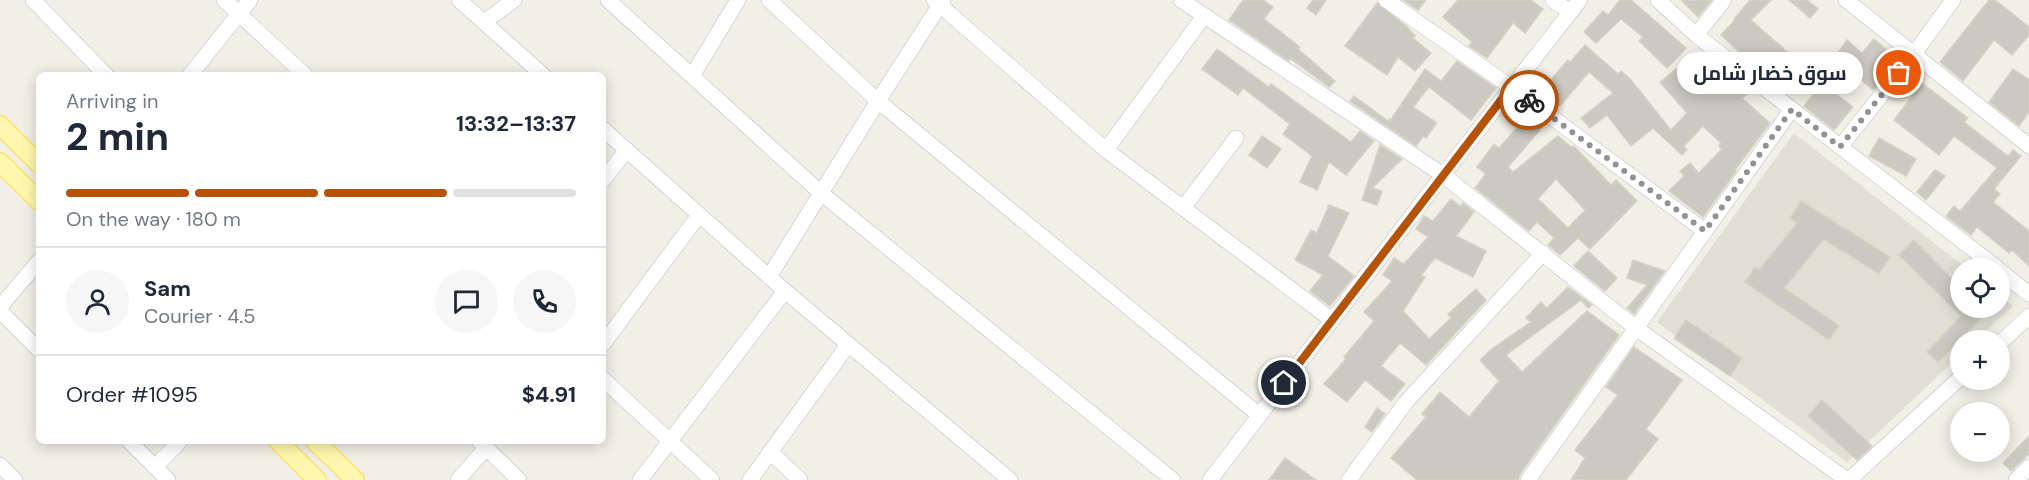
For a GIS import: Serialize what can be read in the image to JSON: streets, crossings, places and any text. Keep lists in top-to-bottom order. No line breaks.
{"places":["سوق خضار شامل"],"page":{"bubble":"سوق خضار شامل","heading":["2 min","Arriving in","13:32–13:37"],"panel":["Sam","Courier · 4.5","Order #1095","$4.91"],"bar":"On the way · 180 m","map_buttons":["+","−"]}}
